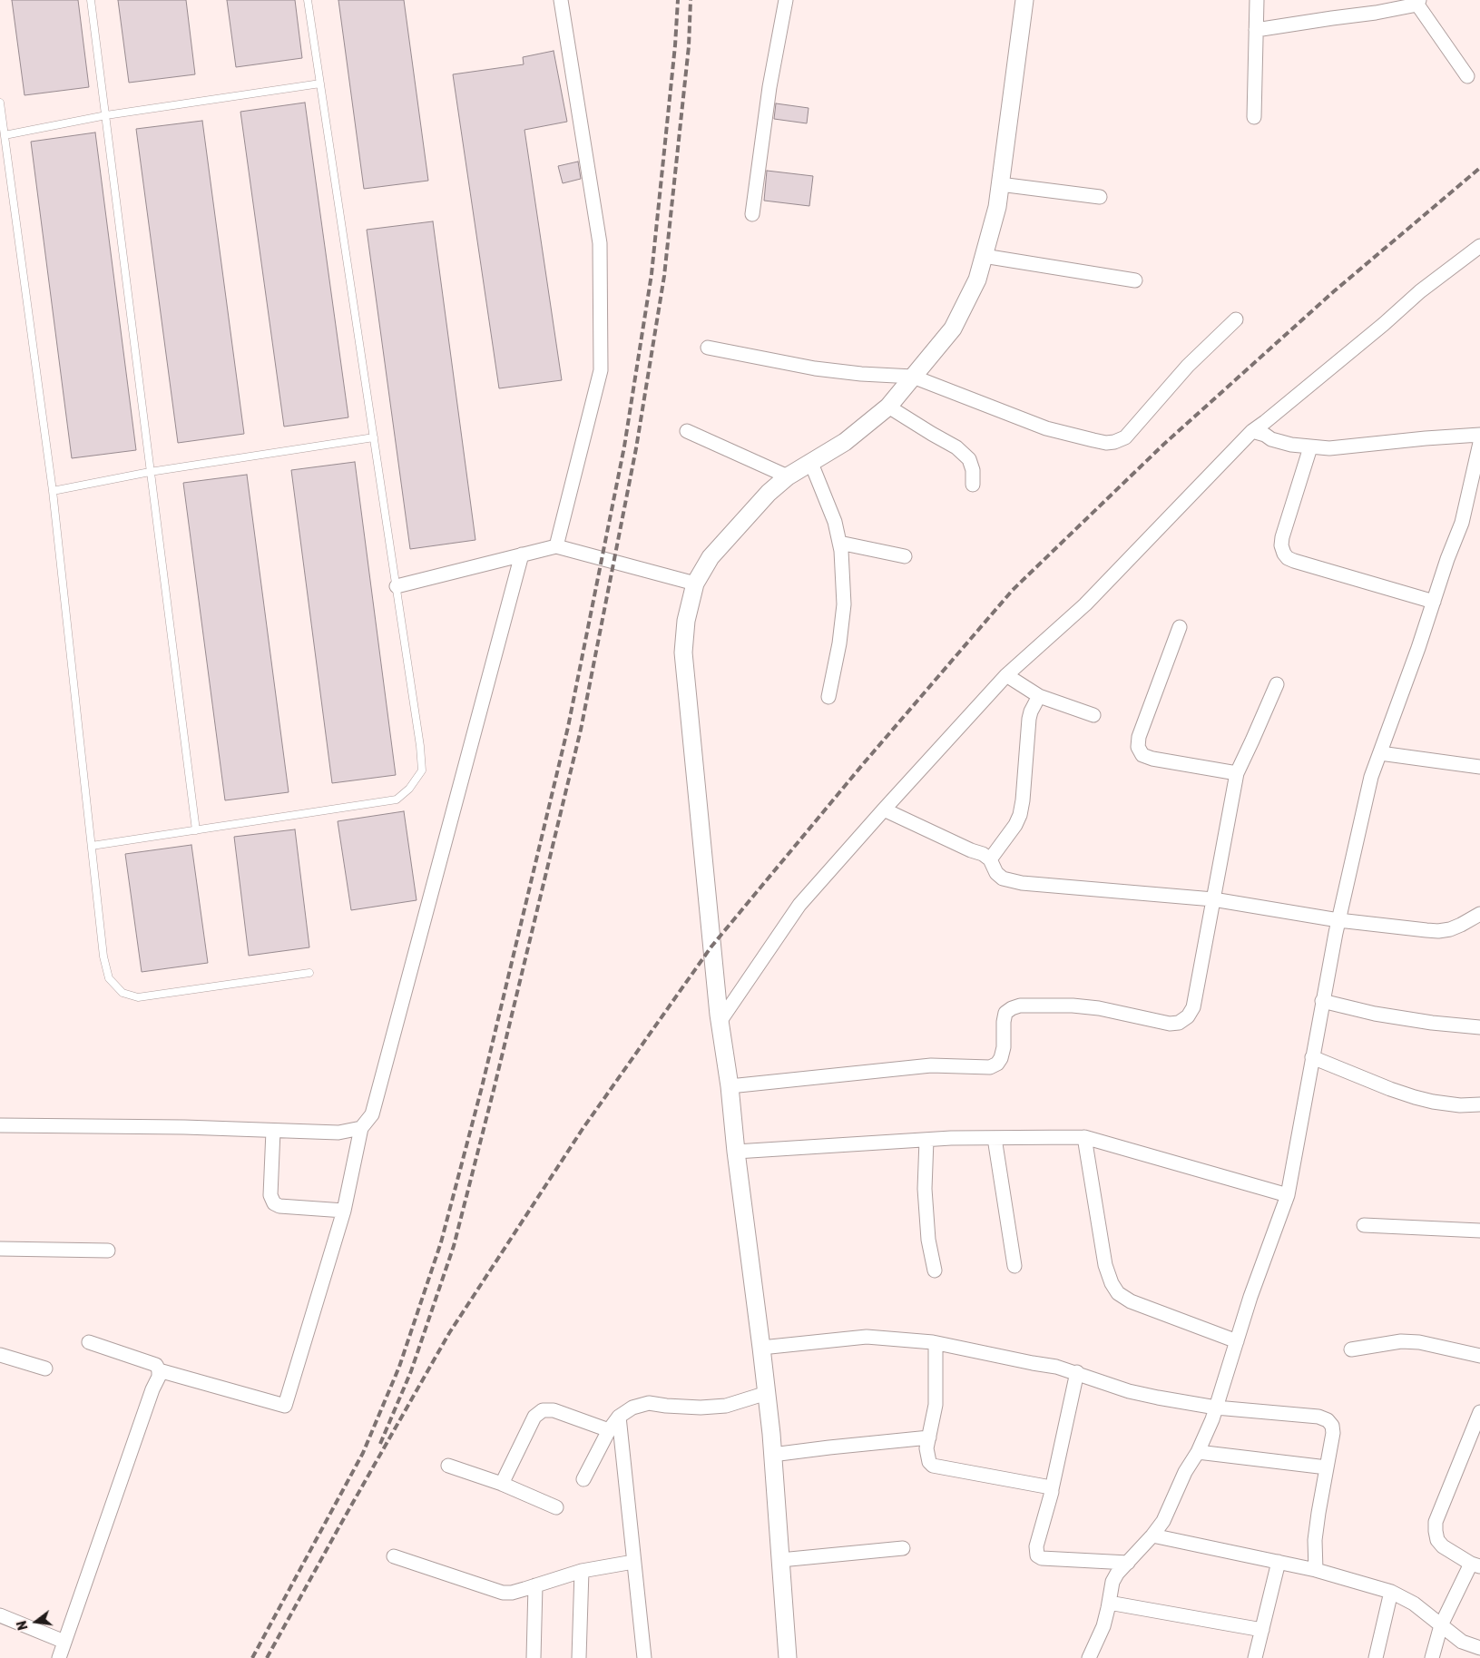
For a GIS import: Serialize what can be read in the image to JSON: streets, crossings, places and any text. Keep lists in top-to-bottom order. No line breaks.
{"north":"left"}
